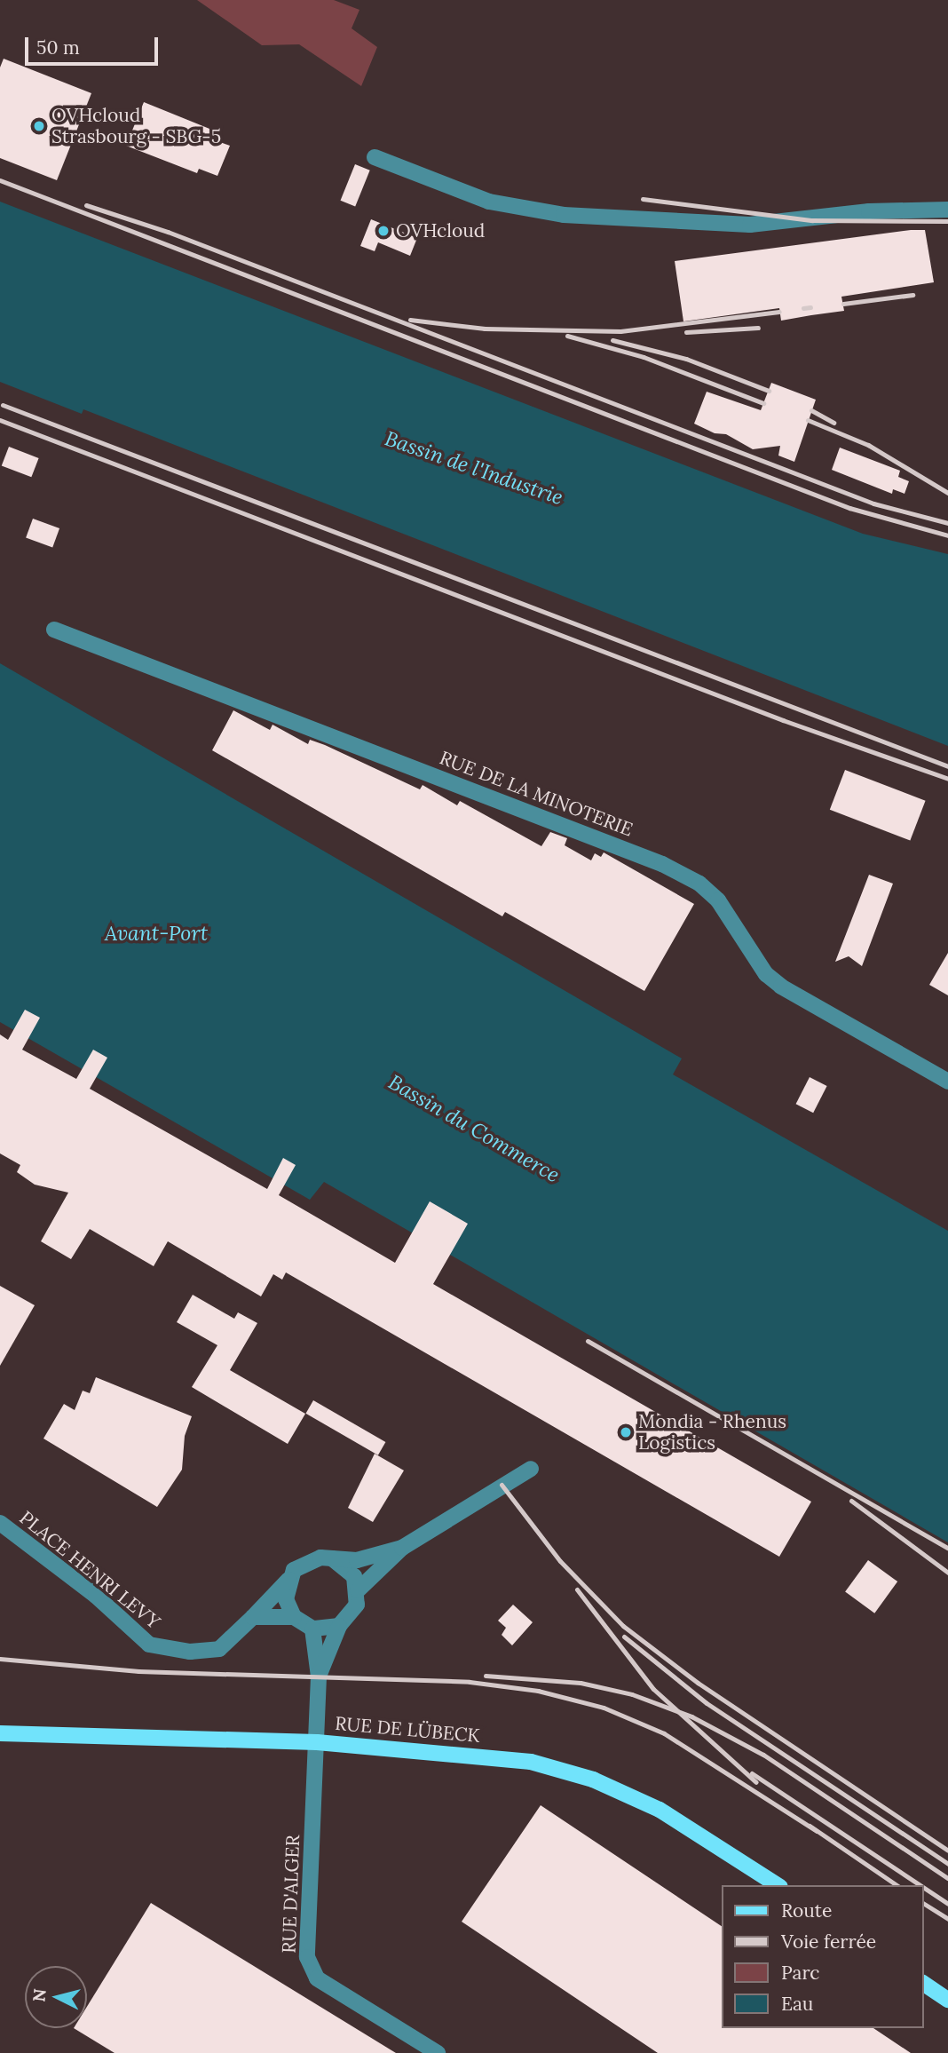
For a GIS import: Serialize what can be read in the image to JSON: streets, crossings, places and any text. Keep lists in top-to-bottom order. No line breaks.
{"streets":{"main road":["RUE DE LÜBECK"],"street":["RUE DE LA MINOTERIE","PLACE HENRI LEVY","RUE D'ALGER"]},"crossings":[["RUE DE LÜBECK","RUE D'ALGER"]],"water":["Bassin de l'Industrie","Avant-Port","Bassin du Commerce"],"places":["OVHcloud Strasbourg - SBG-5","OVHcloud","Mondia - Rhenus Logistics"],"legend":["Route","Voie ferrée","Parc","Eau"],"scale_bar":"50 m","north":"left"}
